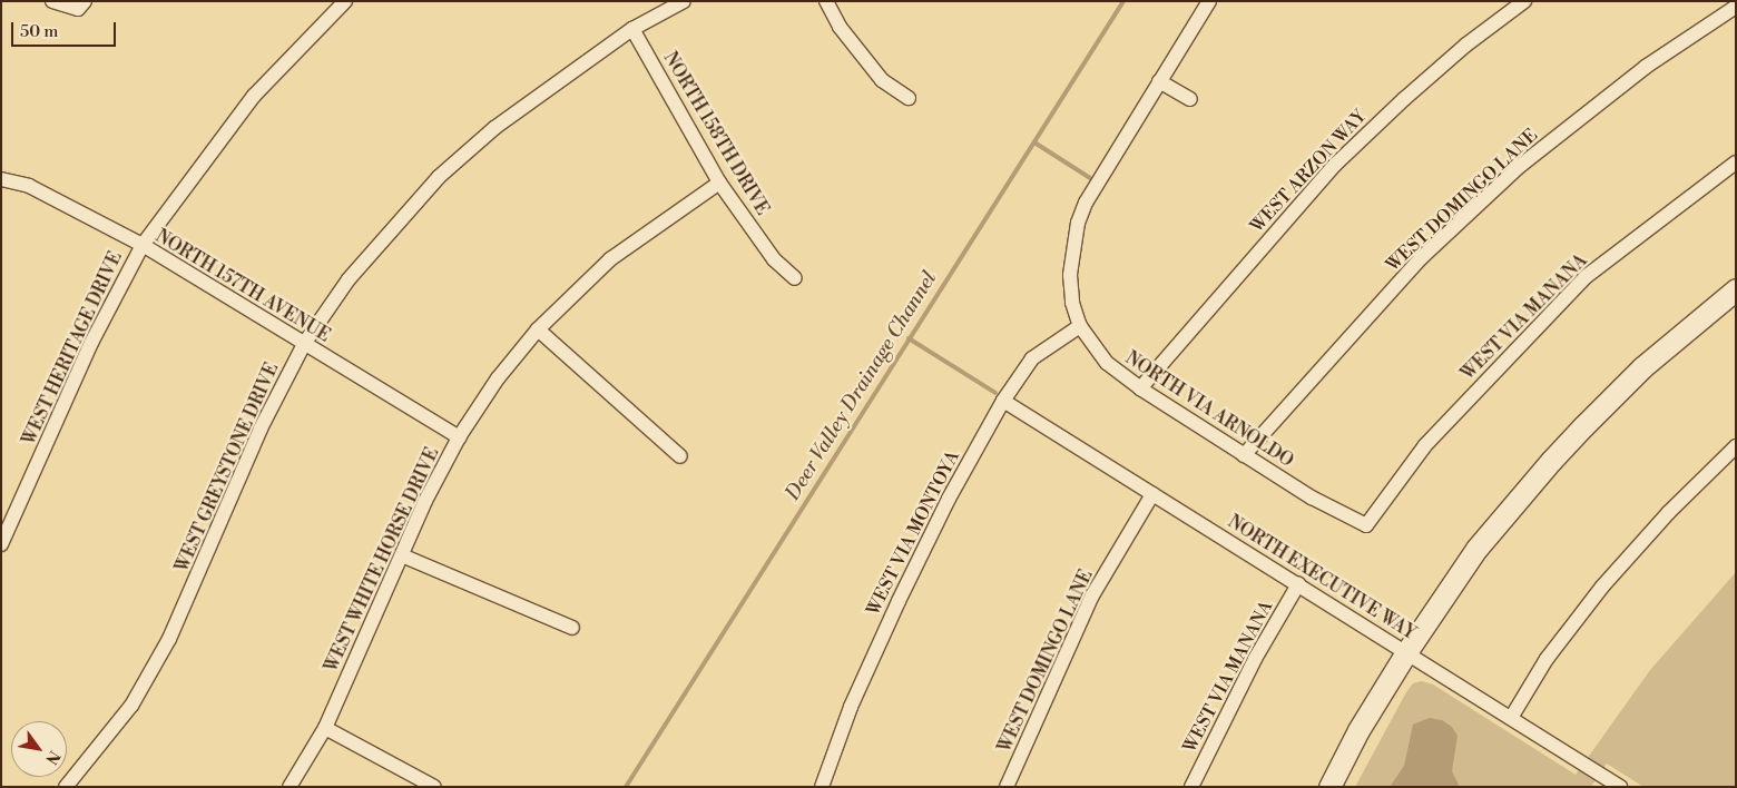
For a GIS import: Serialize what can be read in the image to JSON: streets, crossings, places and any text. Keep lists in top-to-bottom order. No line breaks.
{"streets":{"street":["NORTH 158TH DRIVE","WEST ARZON WAY","WEST DOMINGO LANE","NORTH 157TH AVENUE","WEST VIA MANANA","WEST HERITAGE DRIVE","NORTH VIA ARNOLDO","WEST GREYSTONE DRIVE","WEST VIA MONTOYA","WEST WHITE HORSE DRIVE","NORTH EXECUTIVE WAY"]},"crossings":[["NORTH 158TH DRIVE","WEST GREYSTONE DRIVE"],["NORTH 158TH DRIVE","WEST WHITE HORSE DRIVE"],["WEST ARZON WAY","NORTH VIA ARNOLDO"],["WEST DOMINGO LANE","NORTH VIA ARNOLDO"],["WEST DOMINGO LANE","NORTH EXECUTIVE WAY"],["NORTH 157TH AVENUE","WEST HERITAGE DRIVE"],["NORTH 157TH AVENUE","WEST GREYSTONE DRIVE"],["NORTH 157TH AVENUE","WEST WHITE HORSE DRIVE"],["WEST VIA MANANA","NORTH VIA ARNOLDO"],["WEST VIA MANANA","NORTH EXECUTIVE WAY"],["NORTH VIA ARNOLDO","WEST VIA MONTOYA"],["WEST VIA MONTOYA","NORTH EXECUTIVE WAY"]],"water":["Deer Valley Drainage Channel"],"scale_bar":"50 m","north":"bottom right"}
